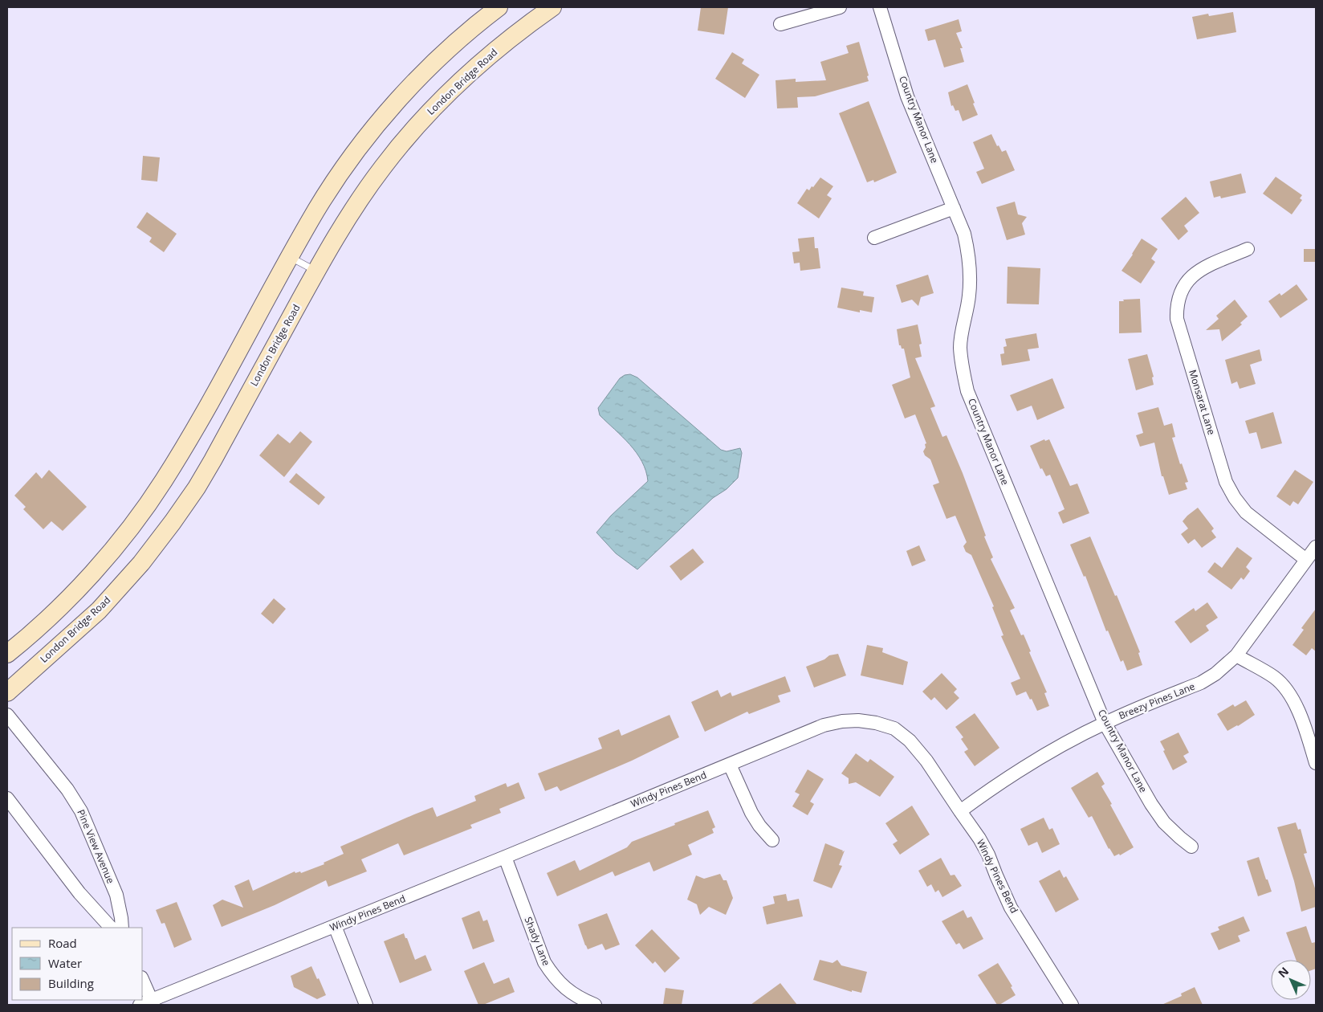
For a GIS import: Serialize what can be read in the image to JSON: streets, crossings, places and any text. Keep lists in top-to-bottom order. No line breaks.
{"streets":{"main road":["London Bridge Road"],"street":["Country Manor Lane","Monsarat Lane","Breezy Pines Lane","Windy Pines Bend","Pine View Avenue","Shady Lane"]},"crossings":[["Country Manor Lane","Breezy Pines Lane"],["Monsarat Lane","Breezy Pines Lane"],["Breezy Pines Lane","Windy Pines Bend"],["Windy Pines Bend","Shady Lane"]],"legend":["Road","Water","Building"],"north":"top left"}
